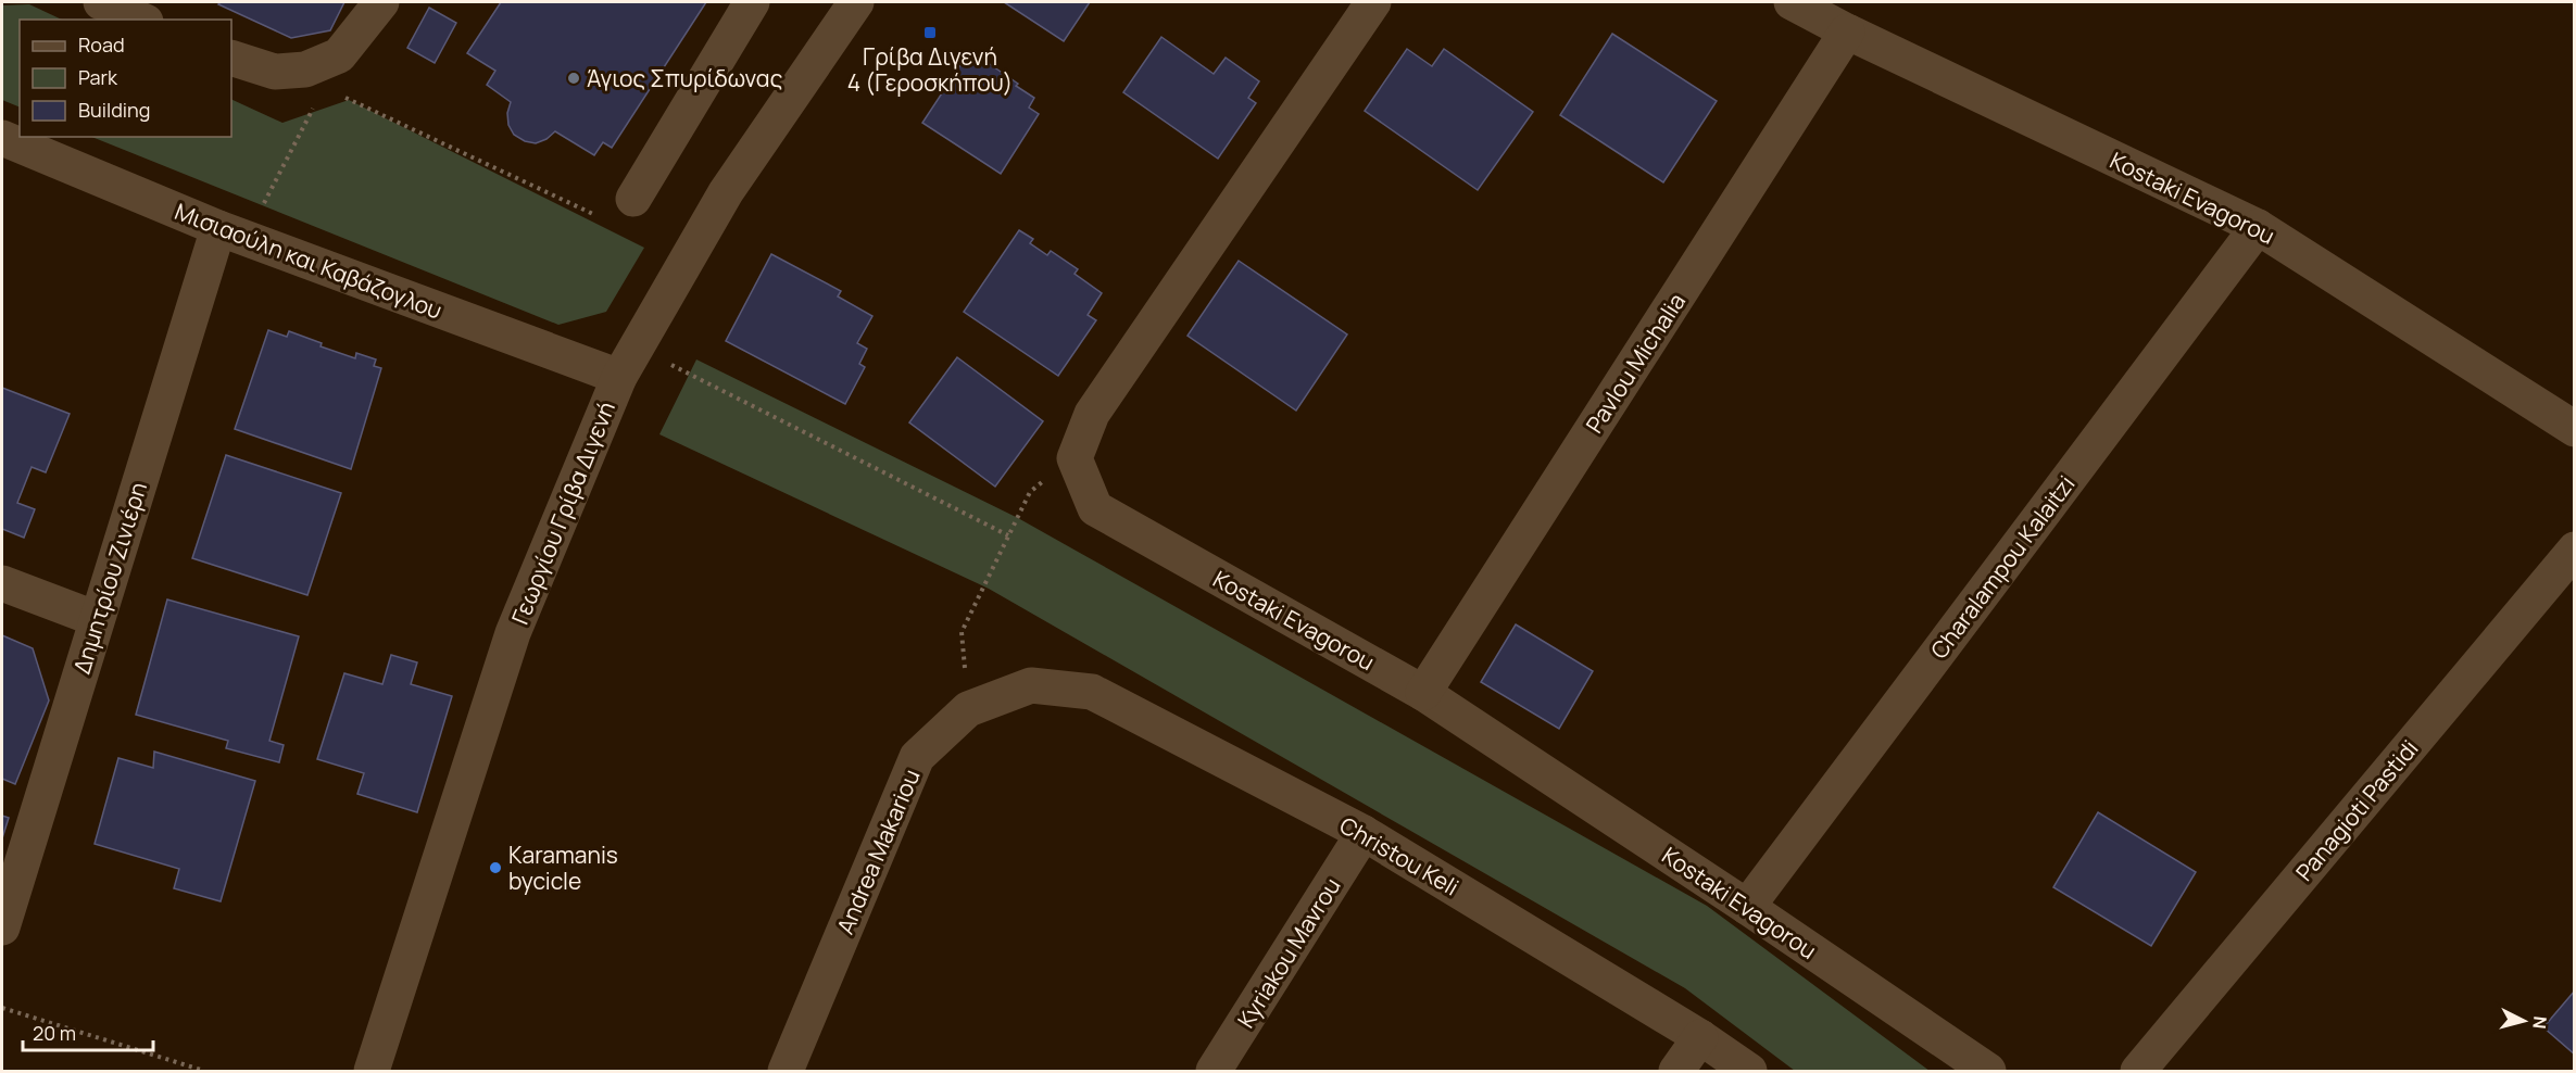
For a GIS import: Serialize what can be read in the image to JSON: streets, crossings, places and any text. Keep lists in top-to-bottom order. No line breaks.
{"streets":{"street":["Kostaki Evagorou","Μισιαούλη και Καβάζογλου","Pavlou Michalia","Γεωργίου Γρίβα Διγενή","Charalampou Kalaitzi","Δημητρίου Ζινιέρη","Panagioti Pastidi","Andrea Makariou","Christou Keli","Kyriakou Mavrou"]},"crossings":[["Kostaki Evagorou","Pavlou Michalia"],["Kostaki Evagorou","Charalampou Kalaitzi"],["Μισιαούλη και Καβάζογλου","Γεωργίου Γρίβα Διγενή"],["Μισιαούλη και Καβάζογλου","Δημητρίου Ζινιέρη"],["Andrea Makariou","Christou Keli"],["Christou Keli","Kyriakou Mavrou"]],"places":{"transit":["Γρίβα Διγενή 4 (Γεροσκήπου)"],"other":["Άγιος Σπυρίδωνας","Karamanis bycicle"]},"legend":["Road","Park","Building"],"scale_bar":"20 m","north":"right"}
